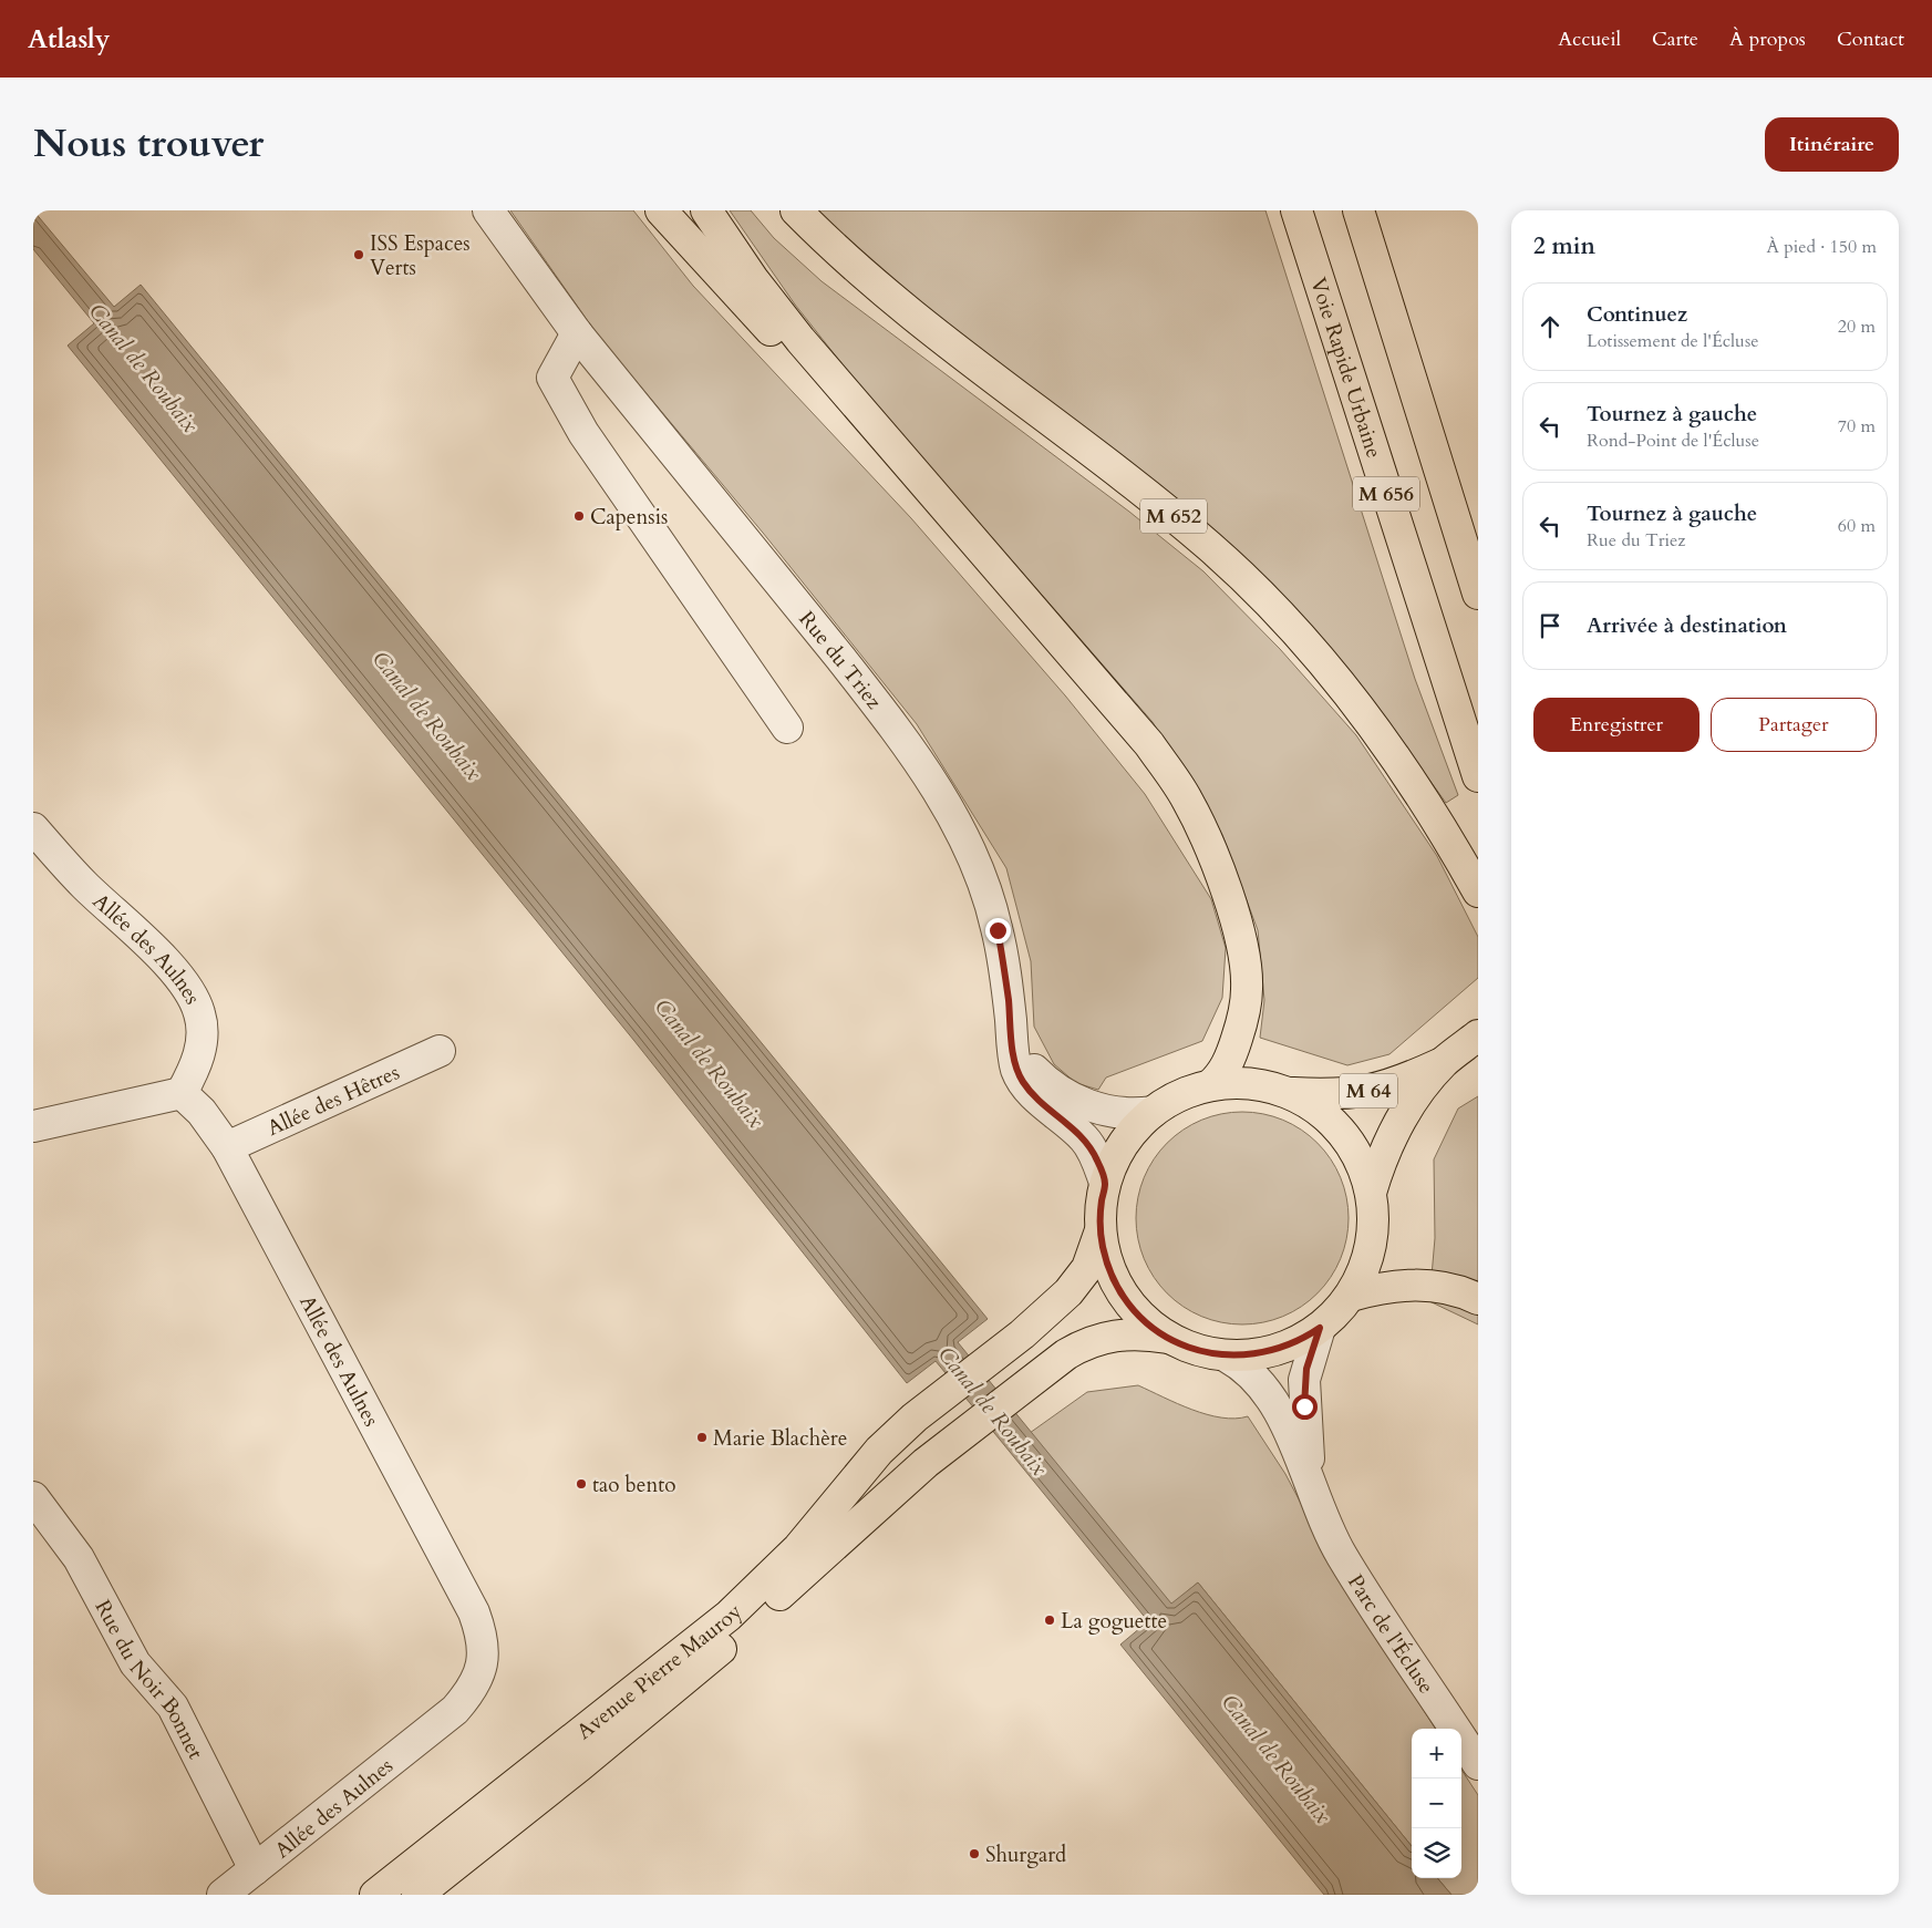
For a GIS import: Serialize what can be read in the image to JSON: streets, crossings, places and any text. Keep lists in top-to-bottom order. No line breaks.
{"streets":{"main road":["Voie Rapide Urbaine","M 656","M 652","M 64","Avenue Pierre Mauroy"],"street":["Rue du Triez","Allée des Aulnes","Allée des Hêtres","Parc de l'Écluse","Rue du Noir Bonnet"]},"crossings":[["Allée des Aulnes","Allée des Hêtres"],["Allée des Aulnes","Rue du Noir Bonnet"]],"water":["Canal de Roubaix"],"places":["ISS Espaces Verts","Capensis","Marie Blachère","tao bento","La goguette","Shurgard"],"page":{"header":"Atlasly","nav":["Accueil","Carte","À propos","Contact"],"title":"Nous trouver","buttons":["Itinéraire",["Enregistrer","Partager"]],"heading":["2 min","À pied · 150 m"],"list":[["Continuez","Lotissement de l'Écluse","20 m"],["Tournez à gauche","Rond-Point de l'Écluse","70 m"],["Tournez à gauche","Rue du Triez","60 m"],"Arrivée à destination"],"map_buttons":["+","−"]}}
